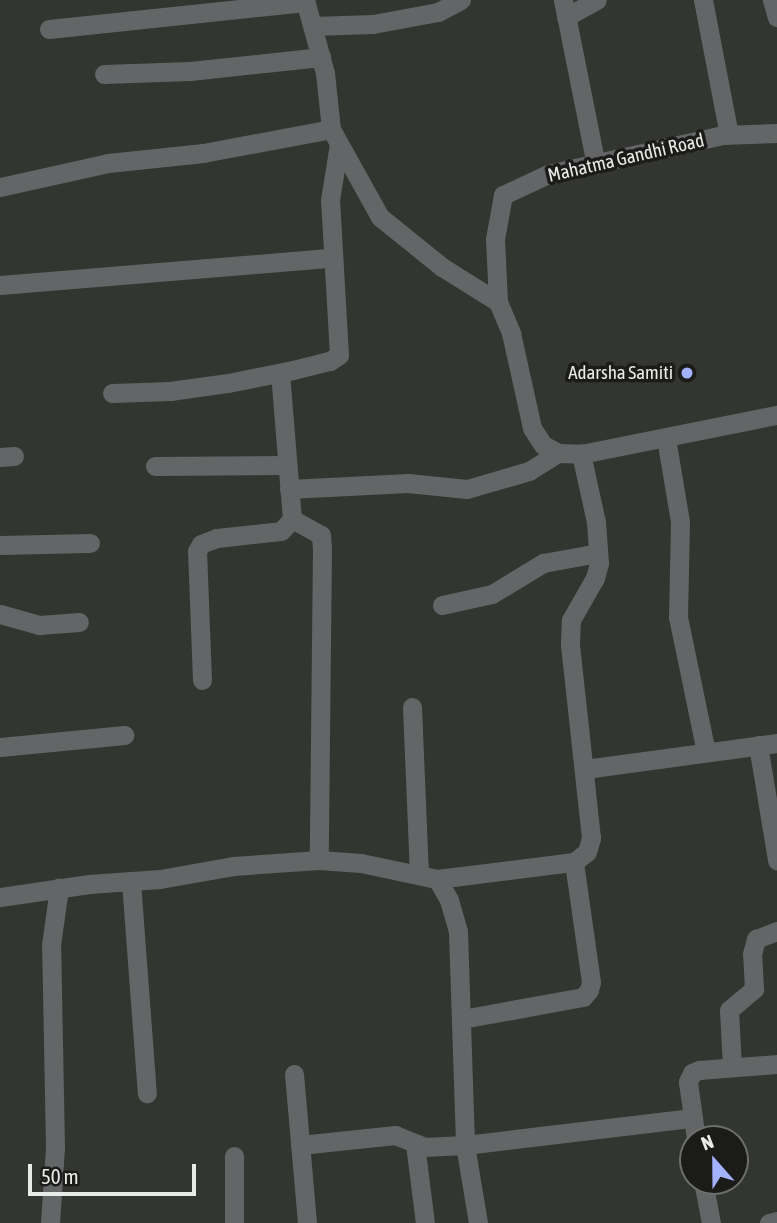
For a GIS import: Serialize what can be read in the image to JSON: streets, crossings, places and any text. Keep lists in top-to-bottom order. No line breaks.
{"streets":{"street":["Mahatma Gandhi Road"]},"places":["Adarsha Samiti"],"scale_bar":"50 m","north":"top"}
